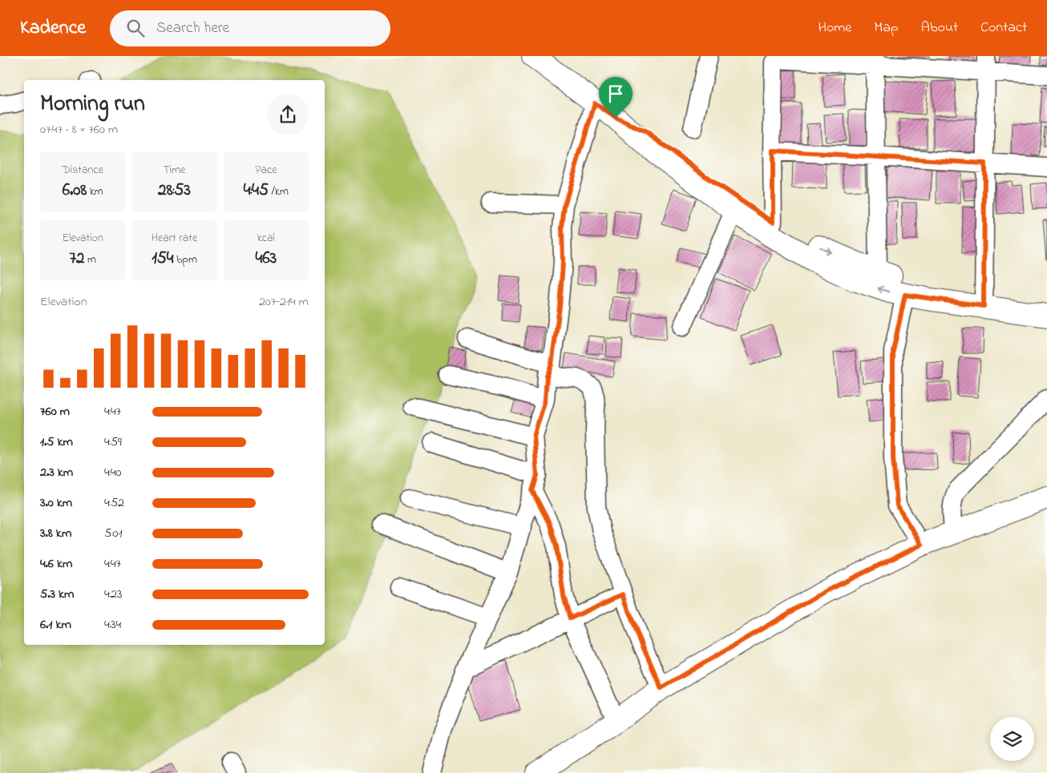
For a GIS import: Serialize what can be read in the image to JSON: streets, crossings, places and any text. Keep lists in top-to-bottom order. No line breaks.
{"page":{"header":"Kadence","search":"Search here","nav":["Home","Map","About","Contact"],"heading":["Morning run","07:47 · 8 × 760 m"],"stats":[["Distance","6.08 km"],["Time","28:53"],["Pace","4:45 /km"],["Elevation","72 m"],["Heart rate","154 bpm"],["kcal","463"]],"chart":["Elevation","207–214 m"],"list":[{"name":"760 m","note":"4:47"},{"name":"1.5 km","note":"4:59"},{"name":"2.3 km","note":"4:40"},{"name":"3.0 km","note":"4:52"},{"name":"3.8 km","note":"5:01"},{"name":"4.6 km","note":"4:47"},{"name":"5.3 km","note":"4:23"},{"name":"6.1 km","note":"4:34"}]}}
